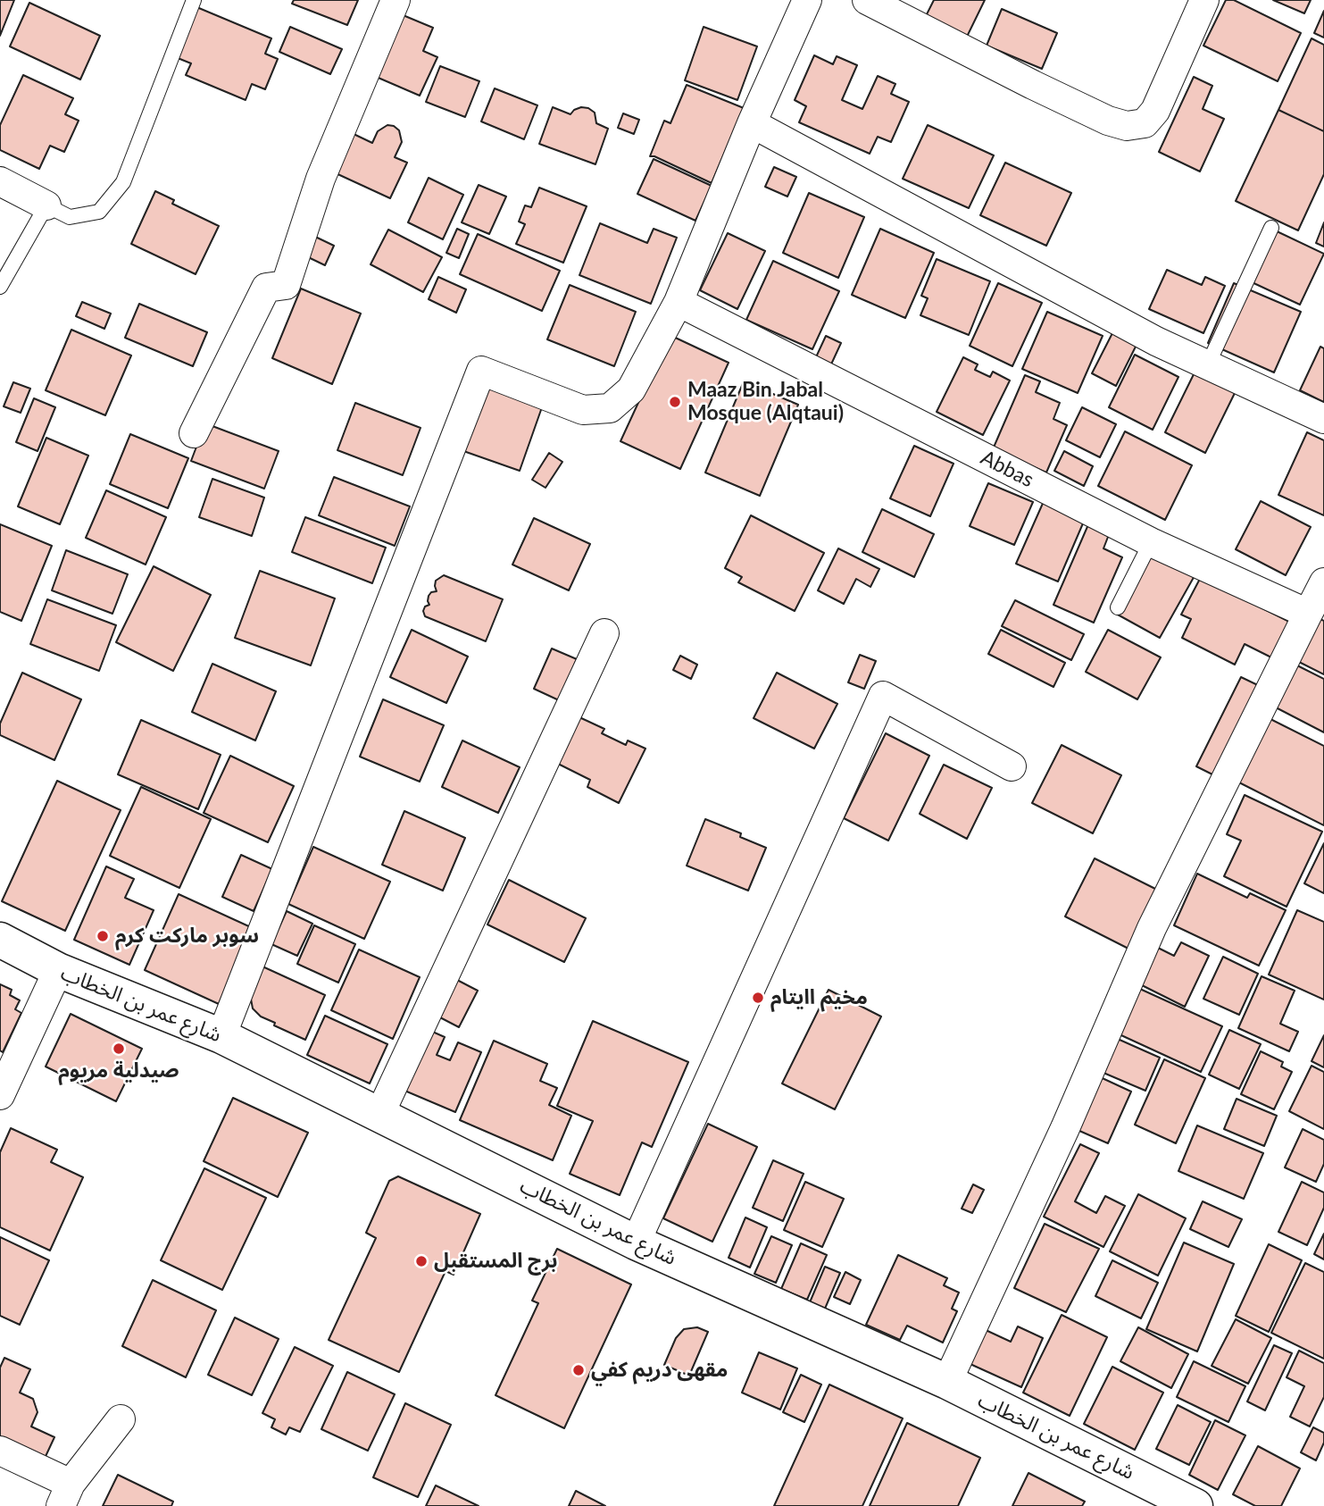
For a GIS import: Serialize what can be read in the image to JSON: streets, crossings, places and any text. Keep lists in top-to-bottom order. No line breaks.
{"streets":{"street":["Abbas","شارع عمر بن الخطاب"]},"places":["Maaz Bin Jabal Mosque (Alqtaui)","سوبر ماركت كرم","مخيم اايتام","صيدلية مريوم","برج المستقبل","مقهى دريم كفي"]}
